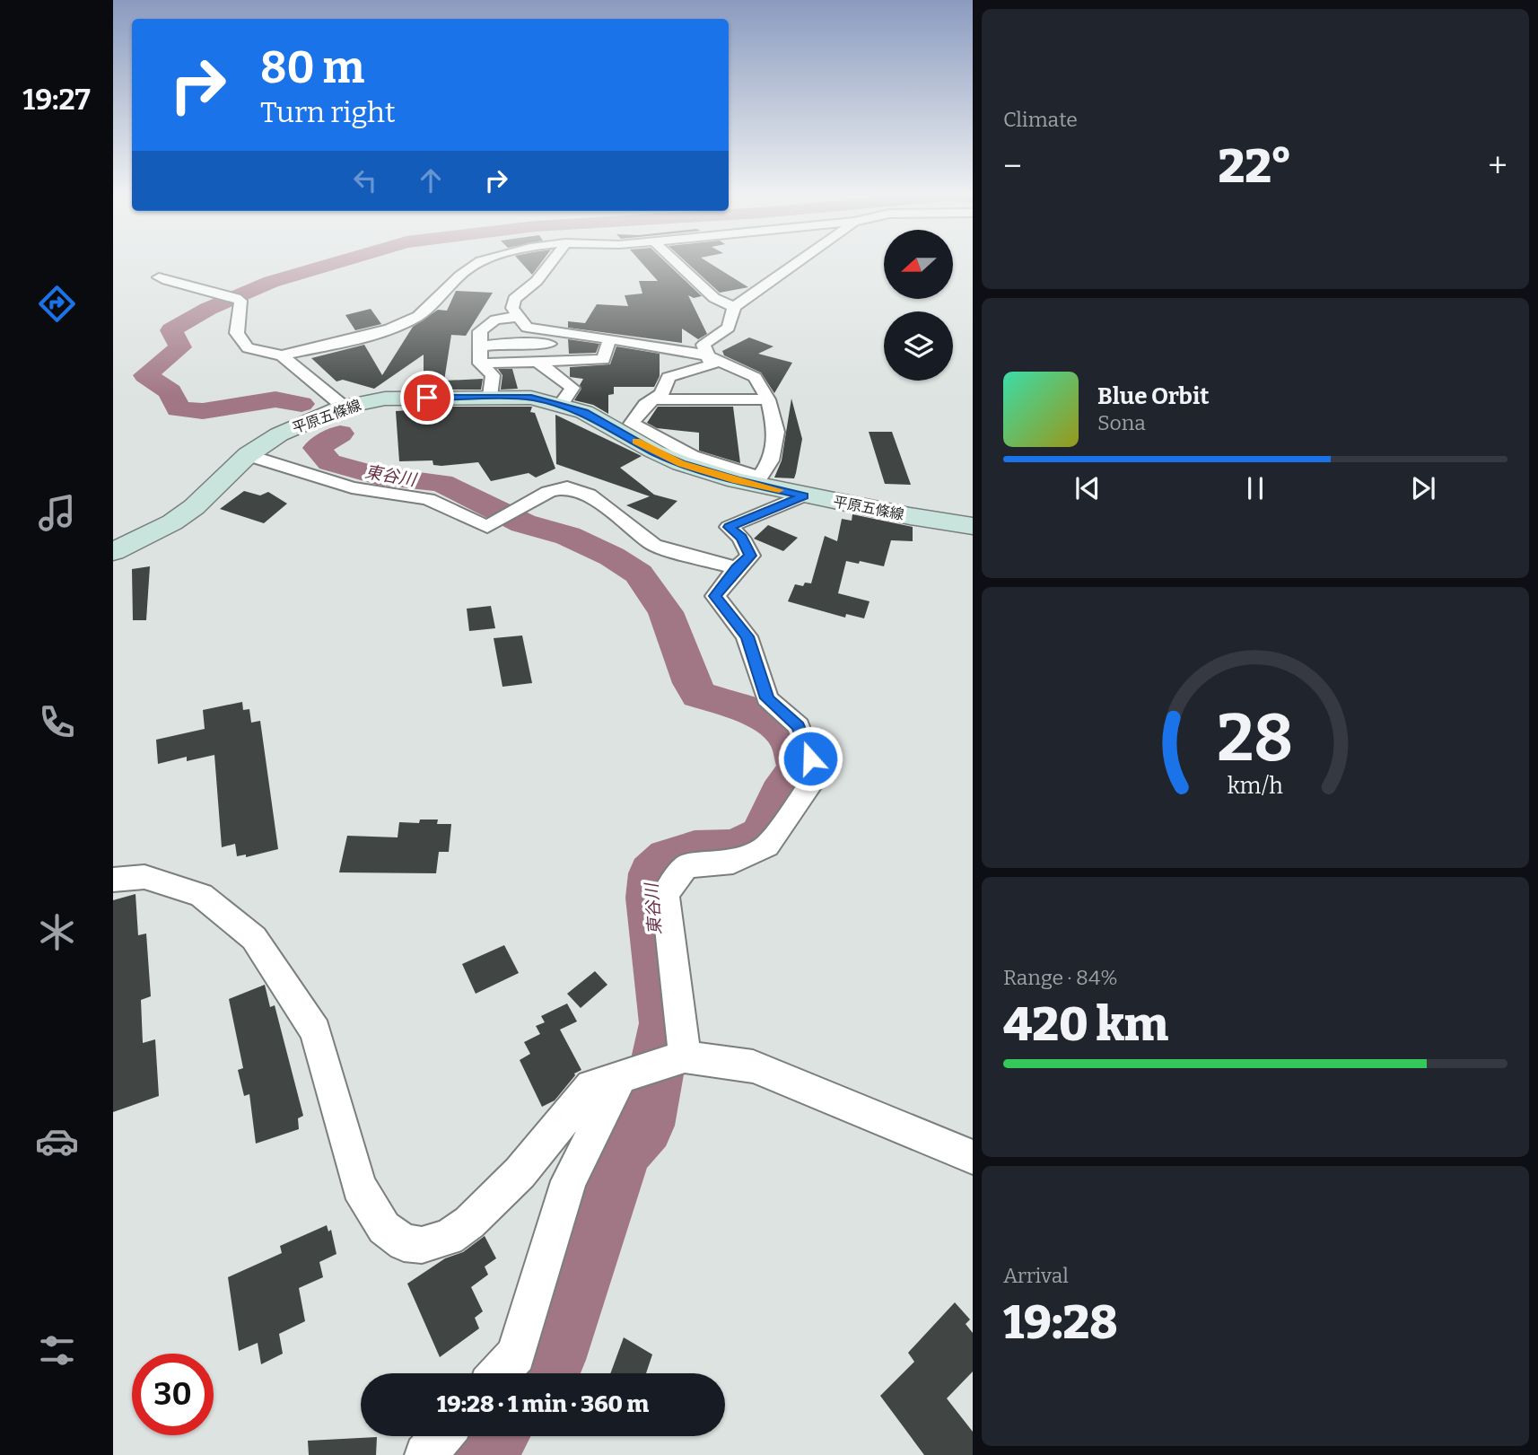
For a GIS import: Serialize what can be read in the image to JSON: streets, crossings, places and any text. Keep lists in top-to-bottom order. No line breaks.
{"streets":{"main road":["平原五條線"]},"water":["東谷川"],"north":"left","page":{"tabs":"19:27","tile":["Climate",["Range · 84%","420 km"],["Arrival","19:28"]],"turn":["80 m","Turn right"],"heat":["−","22°","+"],"song":["Blue Orbit","Sona"],"limit":"30","trip":"19:28 · 1 min · 360 m","gauge":["28","km/h"]}}
